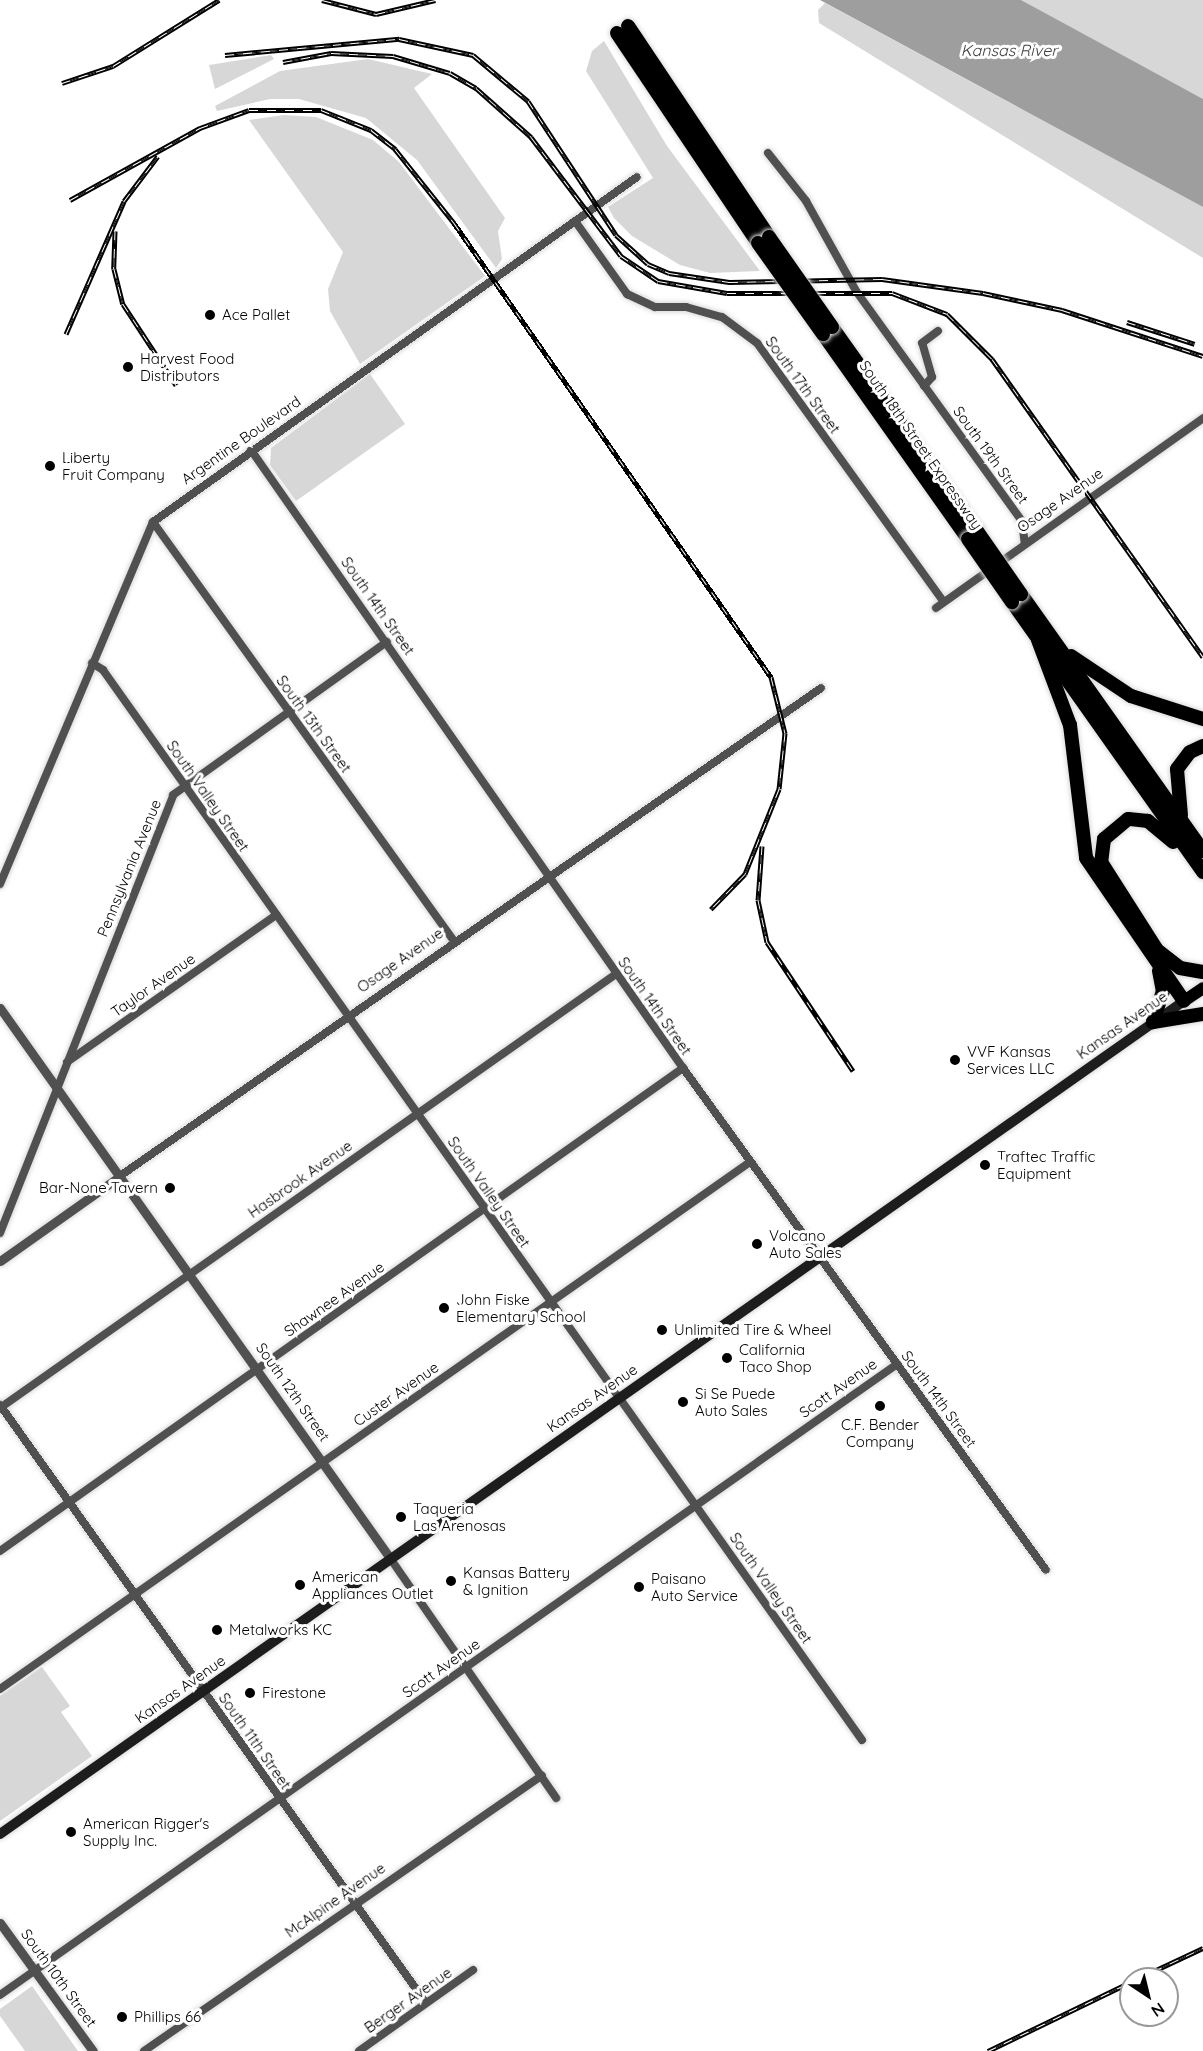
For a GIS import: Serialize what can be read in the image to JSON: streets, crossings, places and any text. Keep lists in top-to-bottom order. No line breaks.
{"streets":{"highway":["South 18th Street Expressway"],"main road":["Kansas Avenue"],"street":["South 17th Street","Argentine Boulevard","South 19th Street","Osage Avenue","South 14th Street","South 13th Street","South Valley Street","Pennsylvania Avenue","Taylor Avenue","Hasbrook Avenue","Shawnee Avenue","Scott Avenue","South 12th Street","Custer Avenue","South 11th Street","McAlpine Avenue","South 10th Street","Berger Avenue"]},"crossings":[["South 17th Street","Argentine Boulevard"],["South 17th Street","Osage Avenue"],["Argentine Boulevard","South 14th Street"],["Argentine Boulevard","South 13th Street"],["South 19th Street","Osage Avenue"],["Osage Avenue","South 14th Street"],["Osage Avenue","South 13th Street"],["Osage Avenue","South Valley Street"],["Osage Avenue","South 12th Street"],["South 14th Street","Pennsylvania Avenue"],["South 14th Street","Kansas Avenue"],["South 14th Street","Hasbrook Avenue"],["South 14th Street","Shawnee Avenue"],["South 14th Street","Scott Avenue"],["South 14th Street","Custer Avenue"],["South 13th Street","Pennsylvania Avenue"],["South Valley Street","Pennsylvania Avenue"],["South Valley Street","Taylor Avenue"],["South Valley Street","Kansas Avenue"],["South Valley Street","Hasbrook Avenue"],["South Valley Street","Shawnee Avenue"],["South Valley Street","Scott Avenue"],["South Valley Street","Custer Avenue"],["Pennsylvania Avenue","Taylor Avenue"],["Kansas Avenue","South 12th Street"],["Kansas Avenue","South 11th Street"],["Hasbrook Avenue","South 12th Street"],["Hasbrook Avenue","South 11th Street"],["Shawnee Avenue","South 12th Street"],["Shawnee Avenue","South 11th Street"],["Scott Avenue","South 12th Street"],["Scott Avenue","South 11th Street"],["Scott Avenue","South 10th Street"],["South 12th Street","Custer Avenue"],["South 12th Street","McAlpine Avenue"],["Custer Avenue","South 11th Street"],["South 11th Street","McAlpine Avenue"],["South 11th Street","Berger Avenue"]],"water":["Kansas River"],"places":["Ace Pallet","Harvest Food Distributors","Liberty Fruit Company","VVF Kansas Services LLC","Traftec Traffic Equipment","Bar-None Tavern","Volcano Auto Sales","John Fiske Elementary School","Unlimited Tire & Wheel","California Taco Shop","Si Se Puede Auto Sales","C.F. Bender Company","Taqueria Las Arenosas","Kansas Battery & Ignition","American Appliances Outlet","Paisano Auto Service","Metalworks KC","Firestone","American Rigger's Supply Inc.","Phillips 66"],"north":"bottom right"}
